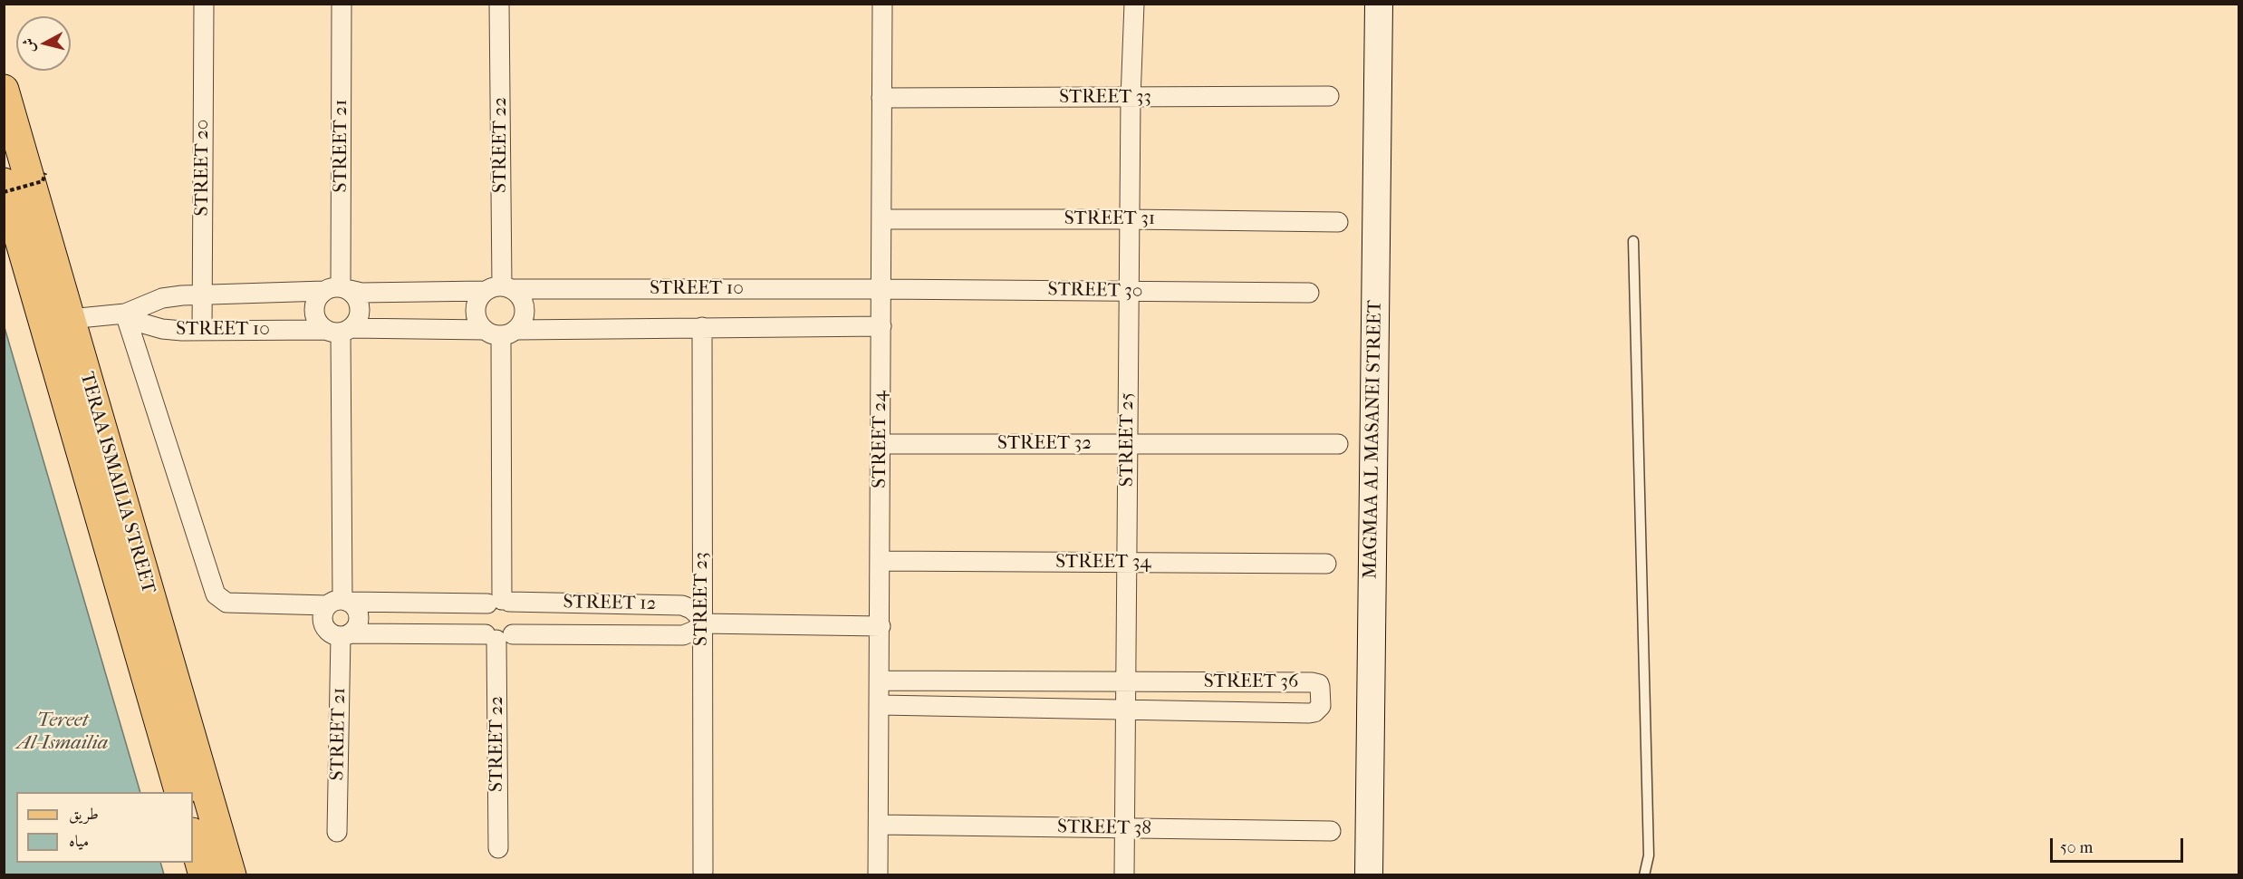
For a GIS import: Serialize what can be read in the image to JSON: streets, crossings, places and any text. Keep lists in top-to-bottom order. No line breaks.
{"streets":{"main road":["TERAA ISMAILIA STREET"],"street":["STREET 33","STREET 22","STREET 21","STREET 20","STREET 31","STREET 10","STREET 30","STREET 24","STREET 25","MAGMAA AL MASANEI STREET","STREET 32","STREET 34","STREET 23","STREET 12","STREET 36","STREET 38"]},"crossings":[["STREET 33","STREET 24"],["STREET 33","STREET 25"],["STREET 22","STREET 10"],["STREET 22","STREET 12"],["STREET 21","STREET 10"],["STREET 21","STREET 12"],["STREET 20","STREET 10"],["STREET 31","STREET 24"],["STREET 31","STREET 25"],["STREET 10","STREET 30"],["STREET 10","STREET 24"],["STREET 10","TERAA ISMAILIA STREET"],["STREET 10","STREET 23"],["STREET 10","STREET 12"],["STREET 30","STREET 24"],["STREET 30","STREET 25"],["STREET 24","STREET 32"],["STREET 24","STREET 34"],["STREET 24","STREET 12"],["STREET 24","STREET 36"],["STREET 24","STREET 38"],["STREET 25","STREET 32"],["STREET 25","STREET 34"],["STREET 25","STREET 36"],["STREET 25","STREET 38"],["STREET 23","STREET 12"]],"water":["Tereet Al-Ismailia"],"legend":["طريق","مياه"],"scale_bar":"50 m","north":"left"}
